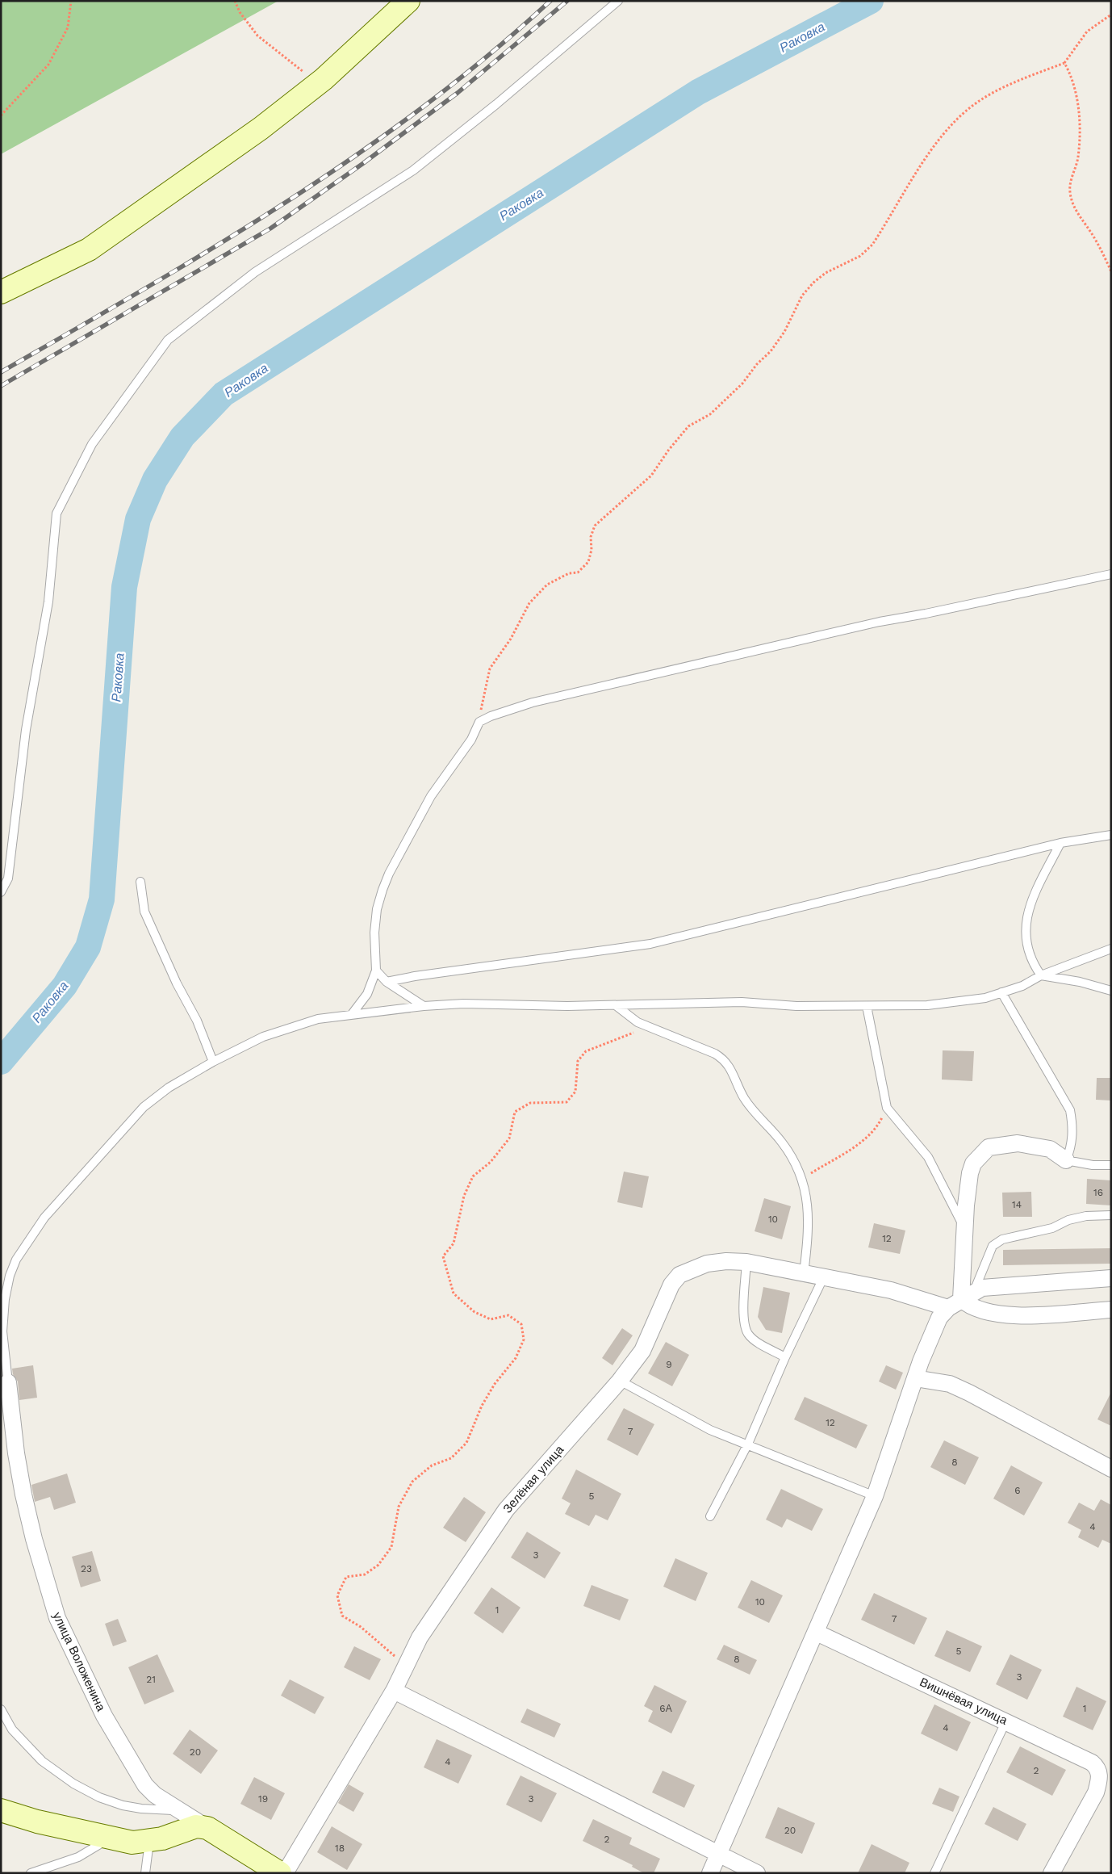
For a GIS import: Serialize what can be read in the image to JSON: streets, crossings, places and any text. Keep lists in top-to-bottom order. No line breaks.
{"streets":{"main road":["улица Воложенина"],"street":["Зелёная улица","Вишнёвая улица"]},"water":["Раковка"],"house_numbers":["16","14","10","12","9","12","7","8","6","5","4","3","23","10","1","7","5","8","3","21","6А","1","4","20","4","2","19","3","20","2","18"]}
